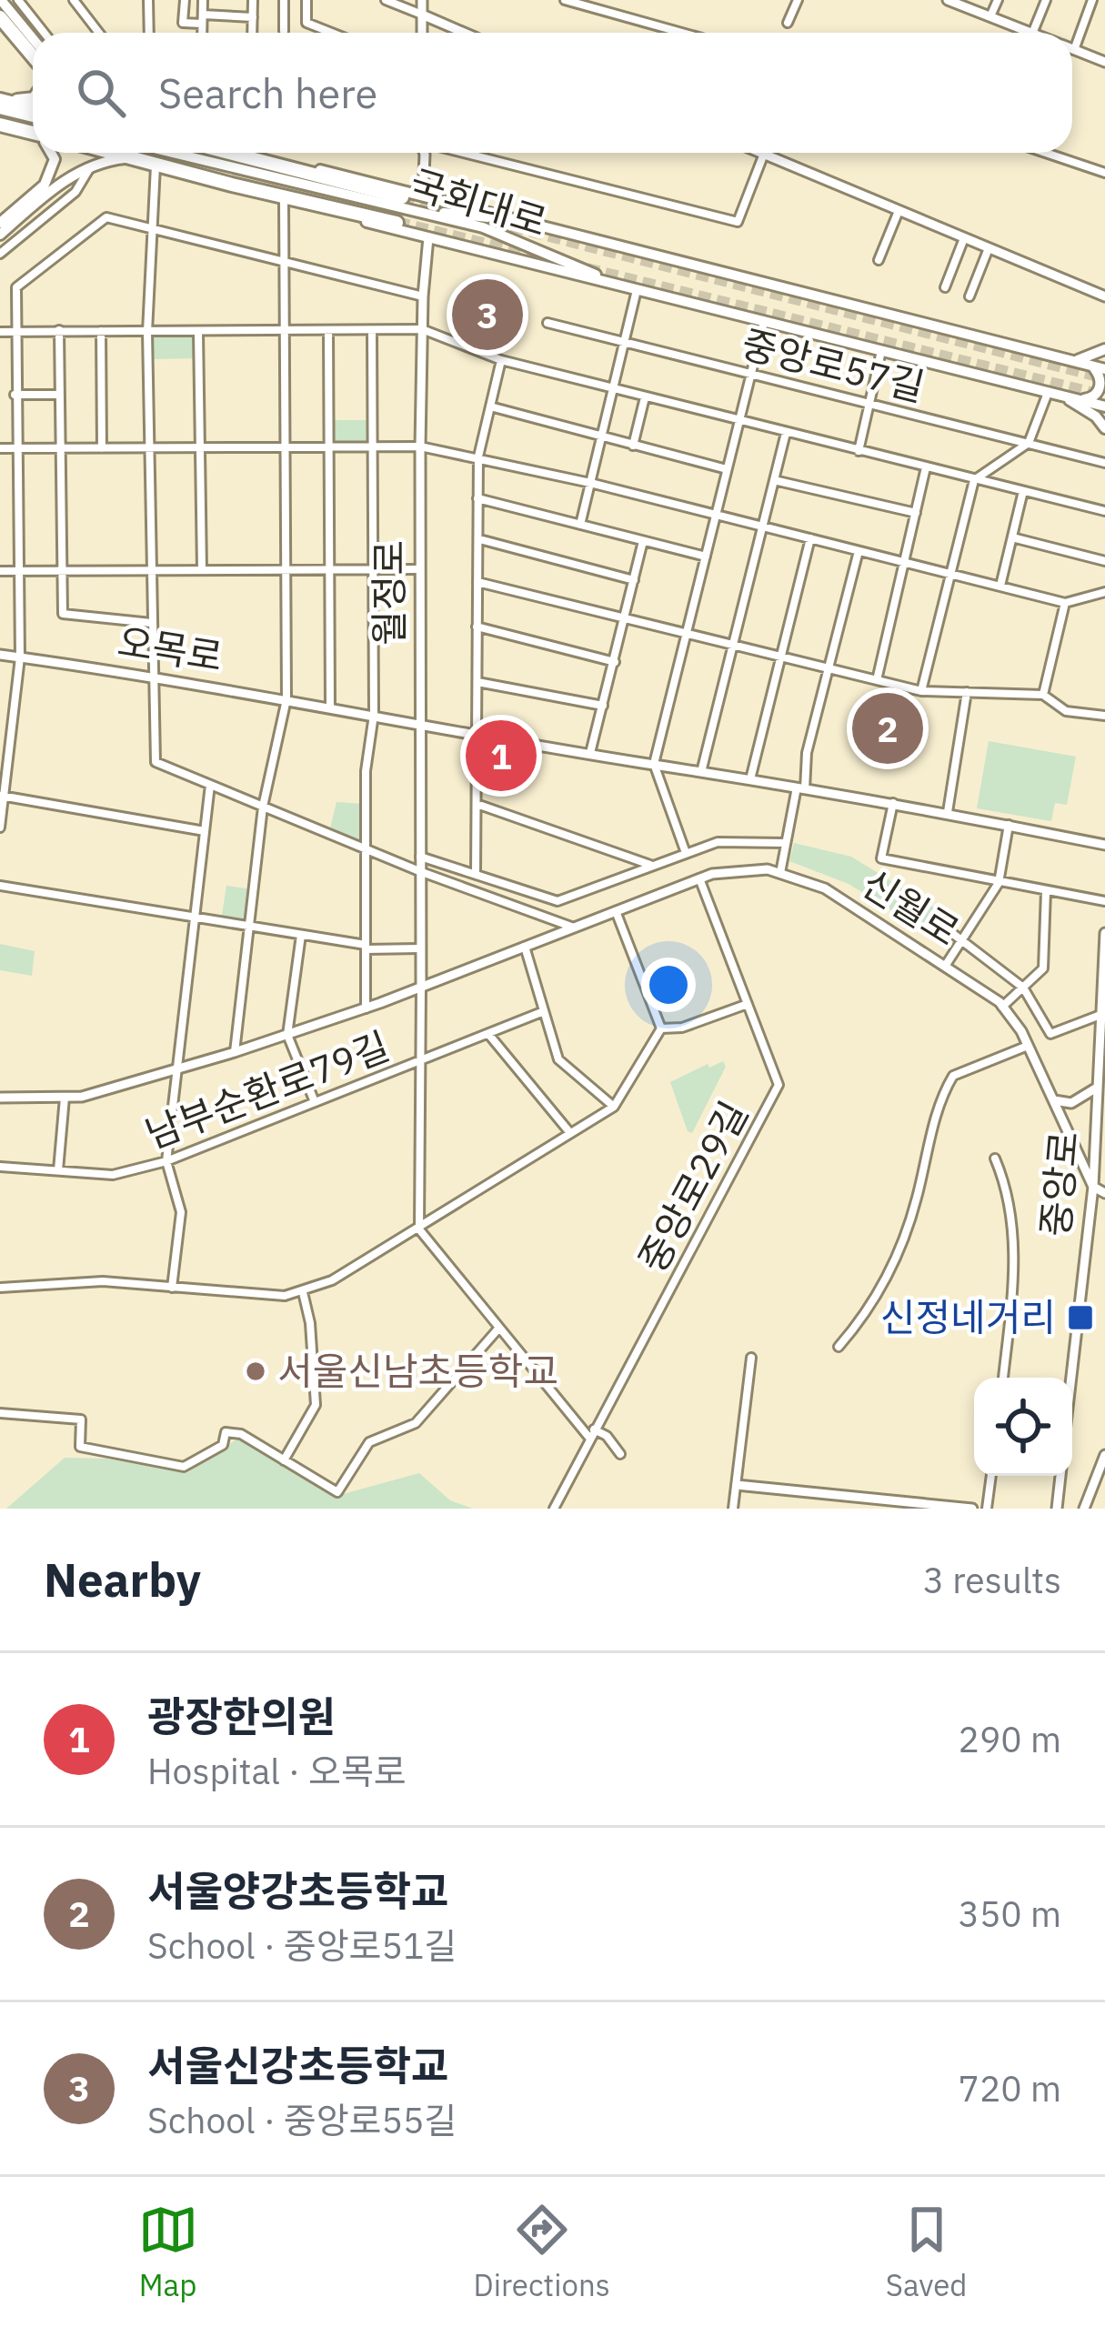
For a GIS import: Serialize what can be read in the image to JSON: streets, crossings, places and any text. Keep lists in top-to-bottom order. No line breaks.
{"streets":{"main road":["국회대로","월정로","오목로","신월로","중앙로"],"street":["중앙로57길","남부순환로79길","중앙로29길"]},"crossings":[["월정로","오목로"],["월정로","신월로"],["신월로","중앙로"],["신월로","중앙로29길"]],"places":{"transit":["신정네거리"],"other":["서울신남초등학교"]},"page":{"search":"Search here","pins":["3","2","1"],"heading":["Nearby","3 results"],"list":[{"mark":"1","name":"광장한의원","note":"Hospital · 오목로","value":"290 m"},{"mark":"2","name":"서울양강초등학교","note":"School · 중앙로51길","value":"350 m"},{"mark":"3","name":"서울신강초등학교","note":"School · 중앙로55길","value":"720 m"}],"nav":["Map","Directions","Saved"]}}
